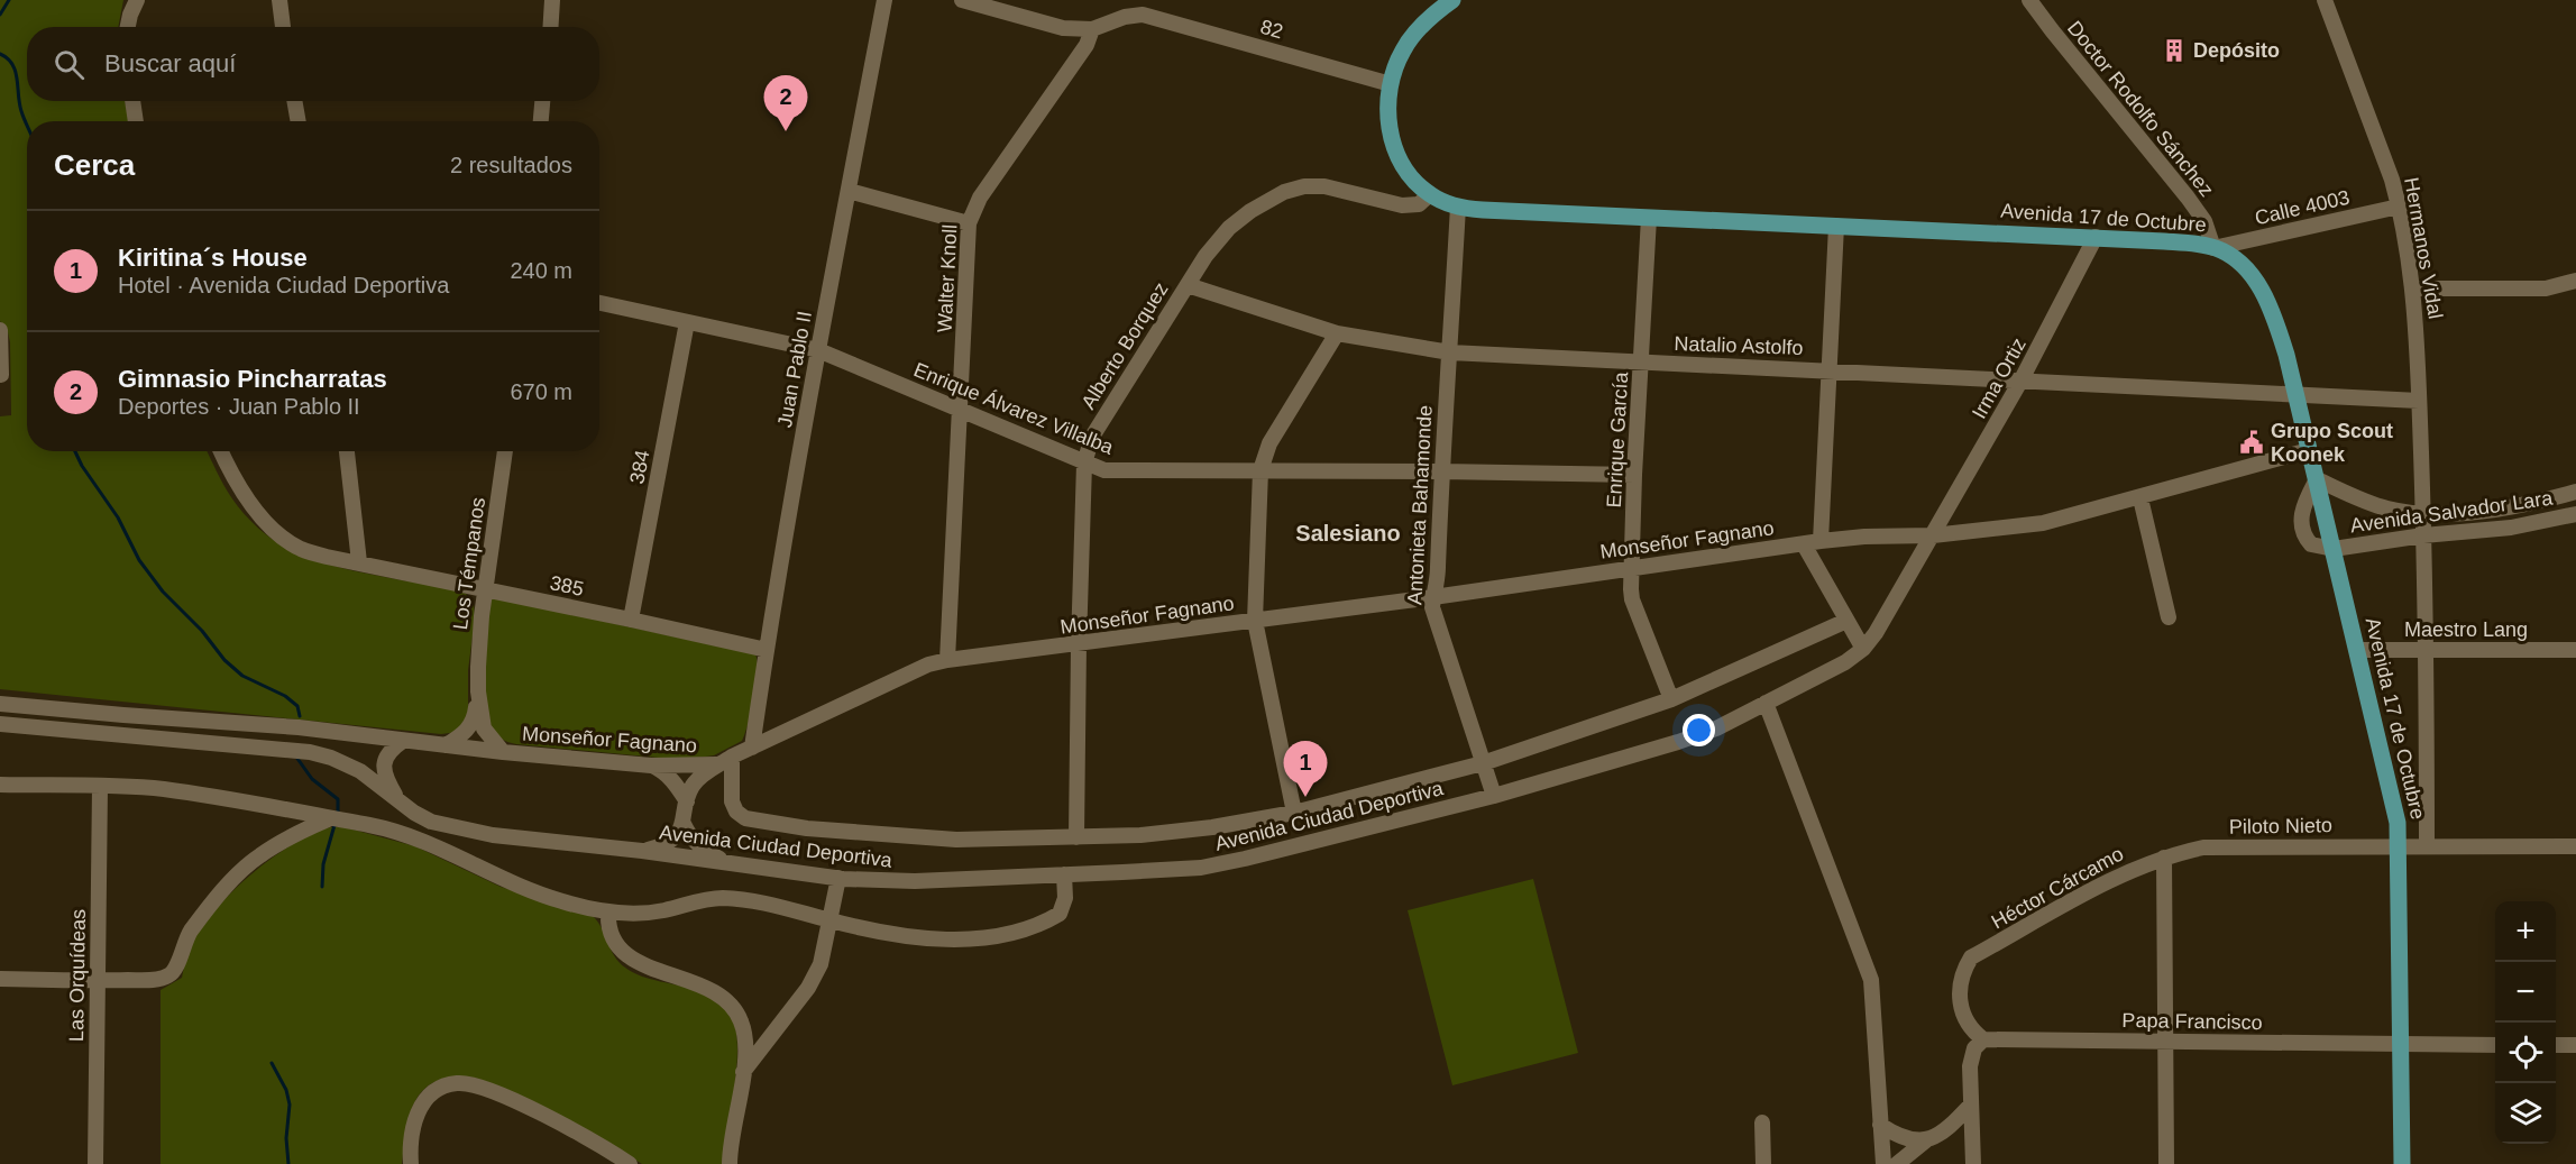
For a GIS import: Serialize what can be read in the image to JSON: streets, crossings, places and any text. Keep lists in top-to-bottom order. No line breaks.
{"streets":{"main road":["Avenida 17 de Octubre"],"street":["82","Doctor Rodolfo Sánchez","Calle 4003","Hermanos Vidal","Walter Knoll","Alberto Borquez","Natalio Astolfo","Juan Pablo II","Irma Ortiz","Enrique Álvarez Villalba","Enrique García","384","Antonieta Bahamonde","Avenida Salvador Lara","Monseñor Fagnano","Los Témpanos","385","Maestro Lang","Avenida Ciudad Deportiva","Piloto Nieto","Héctor Cárcamo","Las Orquídeas","Papa Francisco"]},"crossings":[["82","Avenida 17 de Octubre"],["Doctor Rodolfo Sánchez","Calle 4003"],["Doctor Rodolfo Sánchez","Avenida 17 de Octubre"],["Calle 4003","Avenida 17 de Octubre"],["Calle 4003","Hermanos Vidal"],["Avenida 17 de Octubre","Alberto Borquez"],["Avenida 17 de Octubre","Natalio Astolfo"],["Avenida 17 de Octubre","Irma Ortiz"],["Avenida 17 de Octubre","Enrique García"],["Avenida 17 de Octubre","Antonieta Bahamonde"],["Avenida 17 de Octubre","Avenida Salvador Lara"],["Avenida 17 de Octubre","Monseñor Fagnano"],["Avenida 17 de Octubre","Maestro Lang"],["Avenida 17 de Octubre","Piloto Nieto"],["Avenida 17 de Octubre","Papa Francisco"],["Hermanos Vidal","Natalio Astolfo"],["Hermanos Vidal","Avenida Salvador Lara"],["Walter Knoll","Enrique Álvarez Villalba"],["Walter Knoll","Monseñor Fagnano"],["Alberto Borquez","Natalio Astolfo"],["Alberto Borquez","Enrique Álvarez Villalba"],["Alberto Borquez","Monseñor Fagnano"],["Alberto Borquez","Avenida Ciudad Deportiva"],["Natalio Astolfo","Irma Ortiz"],["Natalio Astolfo","Enrique García"],["Natalio Astolfo","Antonieta Bahamonde"],["Juan Pablo II","Enrique Álvarez Villalba"],["Juan Pablo II","Monseñor Fagnano"],["Juan Pablo II","385"],["Irma Ortiz","Monseñor Fagnano"],["Irma Ortiz","Avenida Ciudad Deportiva"],["Enrique Álvarez Villalba","Enrique García"],["Enrique Álvarez Villalba","384"],["Enrique Álvarez Villalba","Antonieta Bahamonde"],["Enrique García","Monseñor Fagnano"],["Enrique García","Avenida Ciudad Deportiva"],["384","385"],["Antonieta Bahamonde","Monseñor Fagnano"],["Antonieta Bahamonde","Avenida Ciudad Deportiva"],["Monseñor Fagnano","Los Témpanos"],["Monseñor Fagnano","Avenida Ciudad Deportiva"],["Los Témpanos","385"],["Piloto Nieto","Héctor Cárcamo"],["Héctor Cárcamo","Papa Francisco"]],"districts":["Salesiano"],"places":{"building":["Depósito"],"public building":["Grupo Scout Koonek"]},"page":{"search":"Buscar aquí","pins":["2","1"],"heading":["Cerca","2 resultados"],"list":[{"mark":"1","name":"Kiritina´s House","note":"Hotel · Avenida Ciudad Deportiva","value":"240 m"},{"mark":"2","name":"Gimnasio Pincharratas","note":"Deportes · Juan Pablo II","value":"670 m"}],"map_buttons":["+","−"]}}
